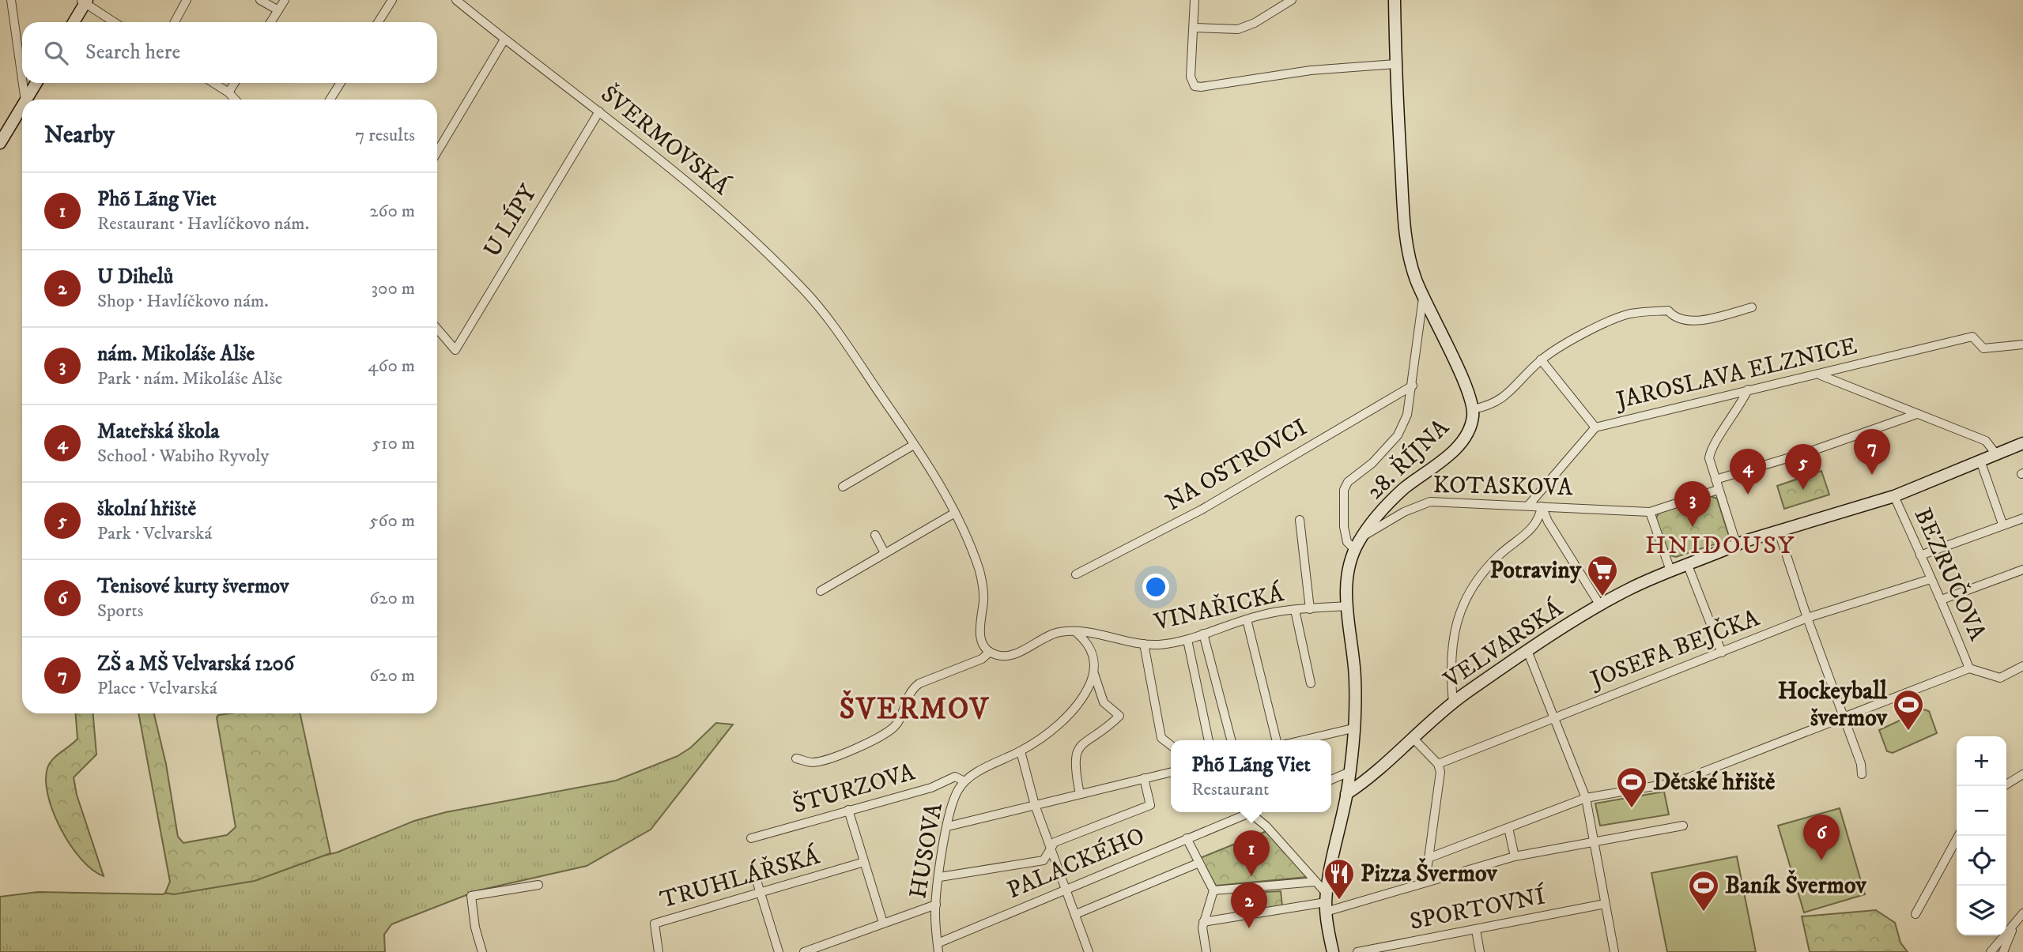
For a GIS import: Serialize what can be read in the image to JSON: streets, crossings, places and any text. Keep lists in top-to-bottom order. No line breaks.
{"streets":{"main road":["28. ŘÍJNA","VELVARSKÁ"],"street":["ŠVERMOVSKÁ","U LÍPY","JAROSLAVA ELZNICE","NA OSTROVCI","KOTASKOVA","BEZRUČOVA","VINAŘICKÁ","JOSEFA BEJČKA","ŠTURZOVA","HUSOVA","PALACKÉHO","TRUHLÁŘSKÁ","SPORTOVNÍ"]},"crossings":[["ŠVERMOVSKÁ","U LÍPY"],["JAROSLAVA ELZNICE","KOTASKOVA"],["28. ŘÍJNA","KOTASKOVA"],["28. ŘÍJNA","VINAŘICKÁ"],["28. ŘÍJNA","VELVARSKÁ"],["BEZRUČOVA","VELVARSKÁ"],["BEZRUČOVA","JOSEFA BEJČKA"],["ŠTURZOVA","HUSOVA"],["HUSOVA","PALACKÉHO"]],"districts":["HNIDOUSY","ŠVERMOV"],"places":{"supermarket":["Potraviny"],"sports":["Hockeyball švermov","Dětské hřiště","Baník Švermov"],"restaurant":["Pizza Švermov"]},"page":{"search":"Search here","heading":["Nearby","7 results"],"list":[{"mark":"1","name":"Phõ Lãng Viet","note":"Restaurant · Havlíčkovo nám.","value":"260 m"},{"mark":"2","name":"U Dihelů","note":"Shop · Havlíčkovo nám.","value":"300 m"},{"mark":"3","name":"nám. Mikoláše Alše","note":"Park · nám. Mikoláše Alše","value":"460 m"},{"mark":"4","name":"Mateřská škola","note":"School · Wabiho Ryvoly","value":"510 m"},{"mark":"5","name":"školní hřiště","note":"Park · Velvarská","value":"560 m"},{"mark":"6","name":"Tenisové kurty švermov","note":"Sports","value":"620 m"},{"mark":"7","name":"ZŠ a MŠ Velvarská 1206","note":"Place · Velvarská","value":"620 m"}],"pins":["7","5","4","3","6","1","2"],"map_buttons":["+","−"],"popup":["Phõ Lãng Viet","Restaurant"]}}
